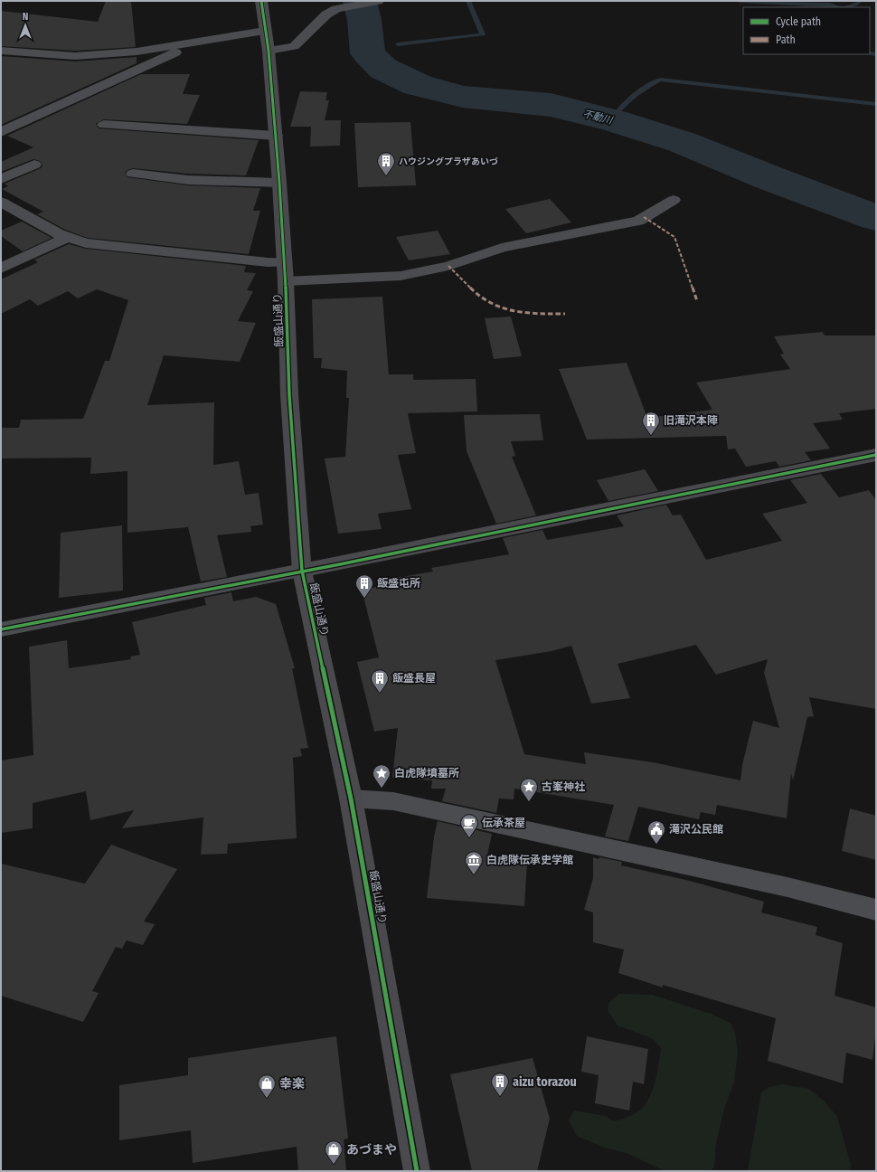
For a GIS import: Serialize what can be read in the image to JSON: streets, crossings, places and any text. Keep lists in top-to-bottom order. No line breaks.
{"streets":{"street":["飯盛山通り"]},"water":["不動川"],"places":{"building":["ハウジングプラザあいづ","旧滝沢本陣","飯盛屯所","飯盛長屋","aizu torazou"],"place":["白虎隊墳墓所","古峯神社"],"cafe":["伝承茶屋"],"public building":["滝沢公民館"],"museum":["白虎隊伝承史学館"],"shop":["幸楽","あづまや"]},"legend":["Cycle path","Path"],"north":"top"}
